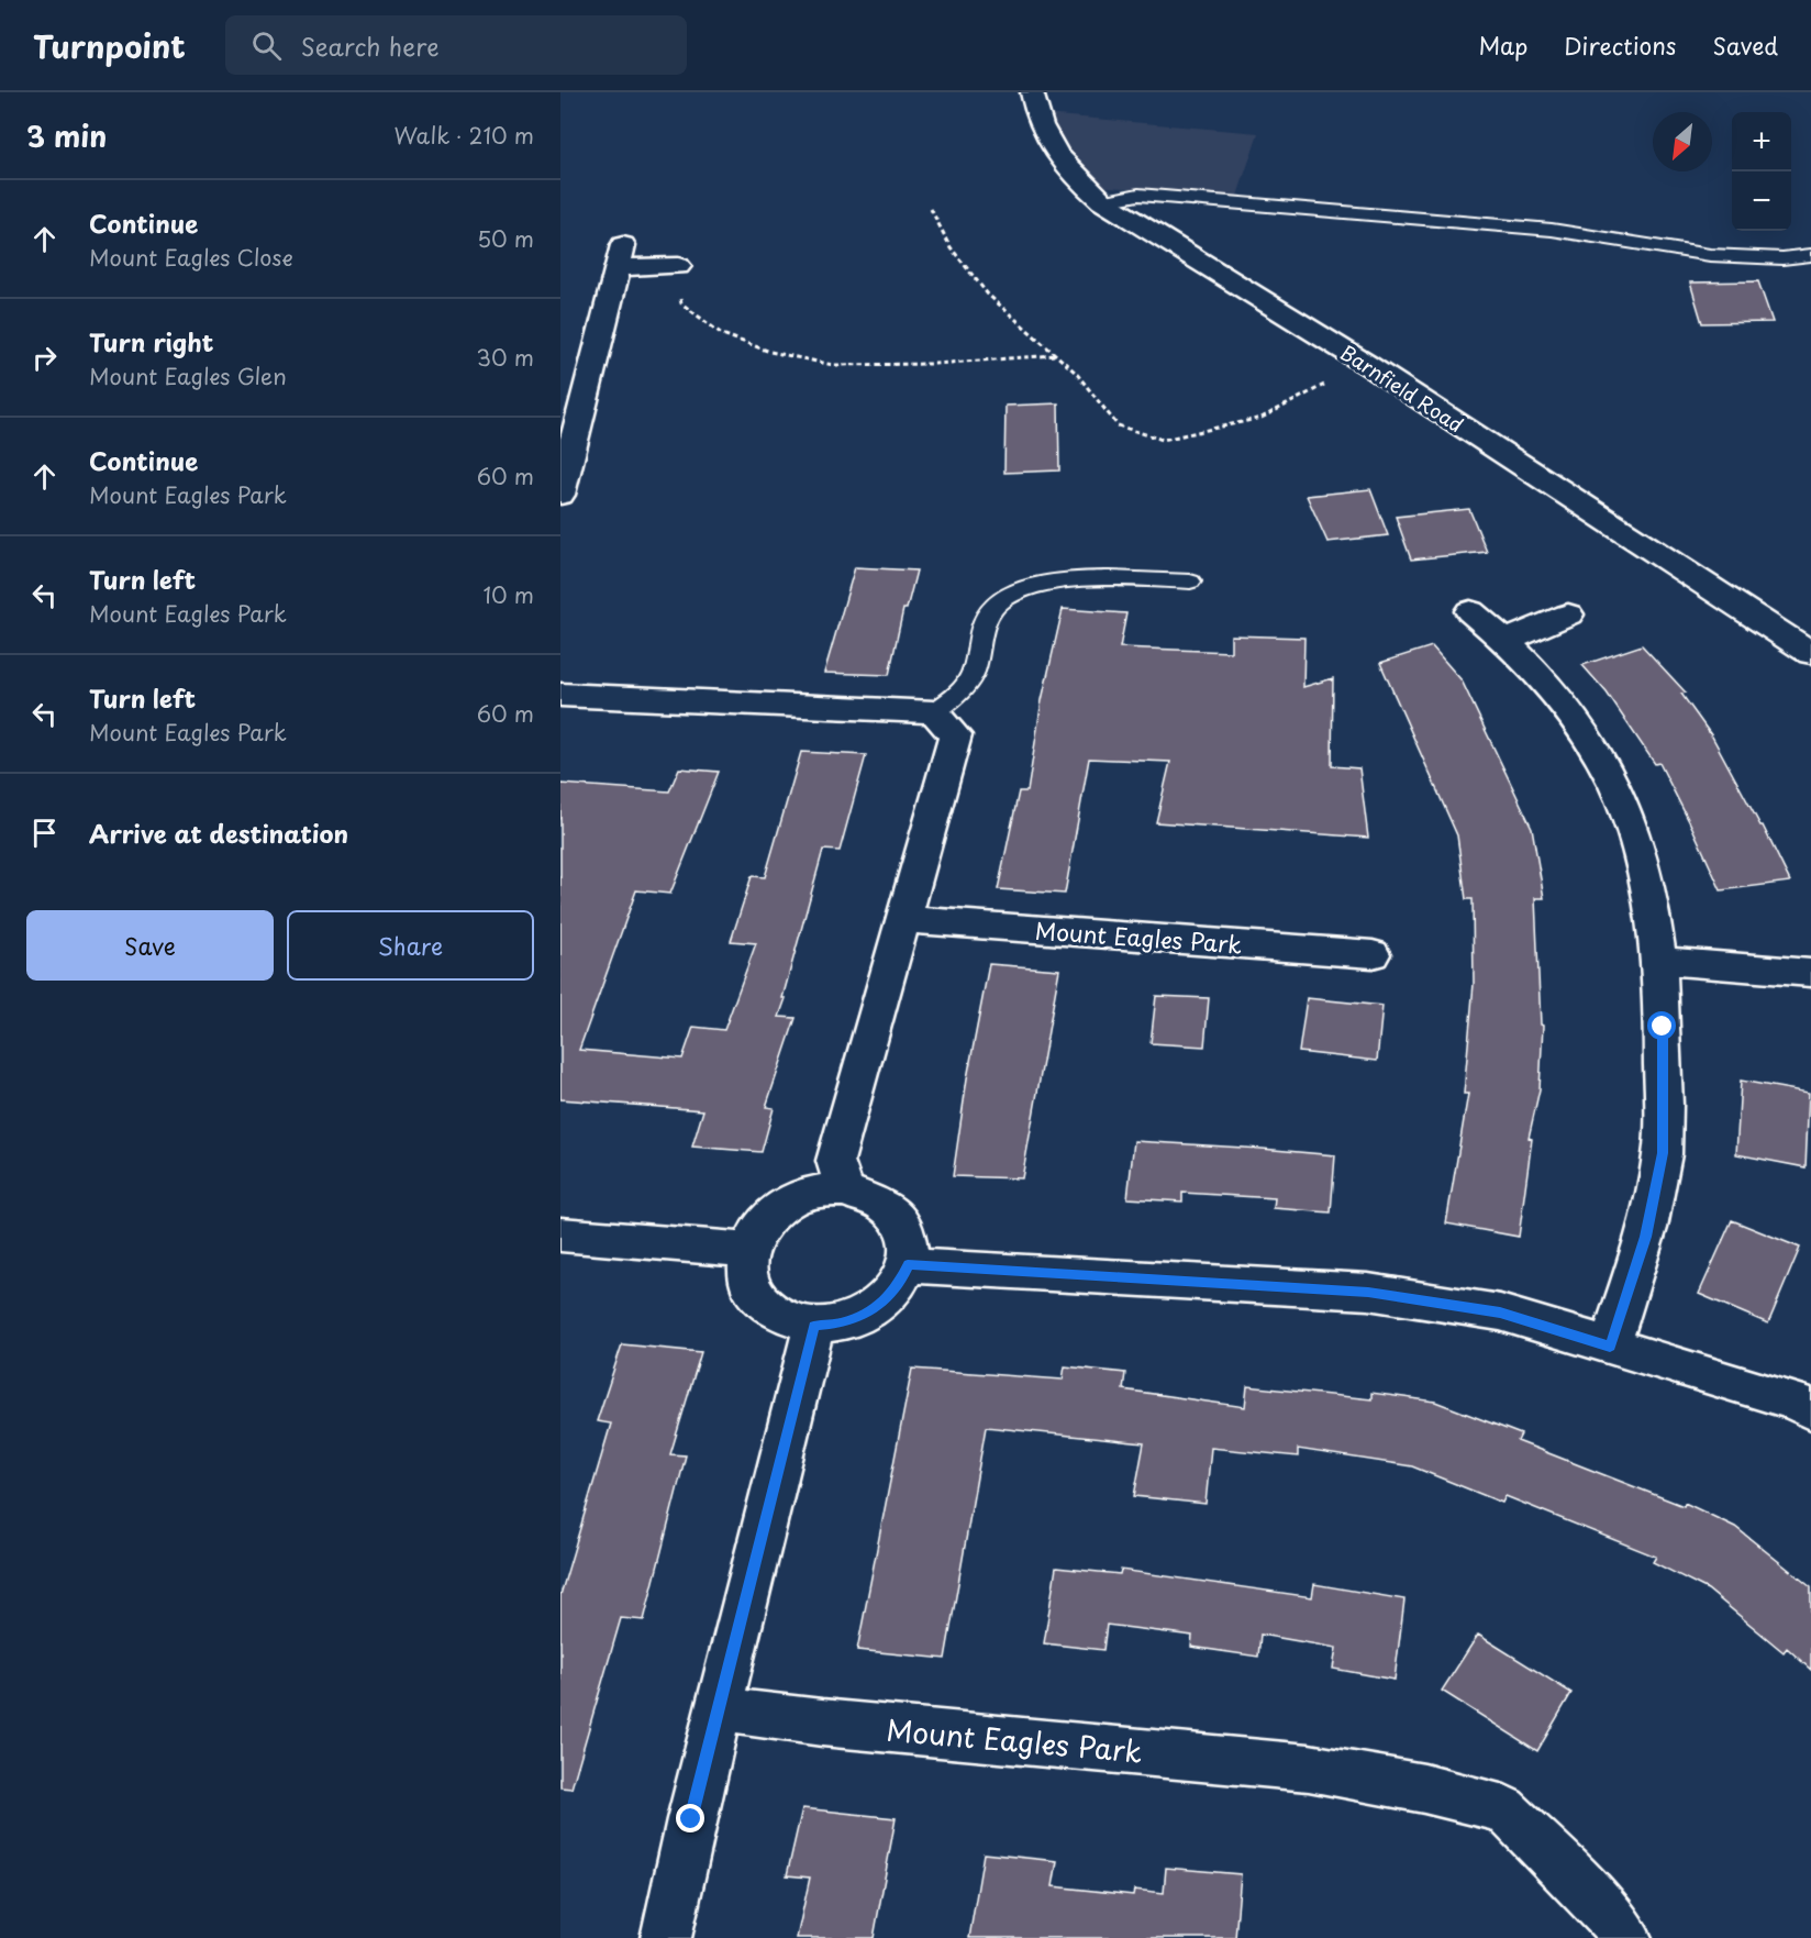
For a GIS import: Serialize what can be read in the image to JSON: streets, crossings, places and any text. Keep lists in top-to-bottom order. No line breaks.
{"streets":{"street":["Barnfield Road","Mount Eagles Park"]},"north":"bottom left","page":{"header":"Turnpoint","search":"Search here","nav":["Map","Directions","Saved"],"heading":["3 min","Walk · 210 m"],"map_buttons":["+","−"],"list":[["Continue","Mount Eagles Close","50 m"],["Turn right","Mount Eagles Glen","30 m"],["Continue","Mount Eagles Park","60 m"],["Turn left","Mount Eagles Park","10 m"],["Turn left","Mount Eagles Park","60 m"],"Arrive at destination"],"buttons":["Save","Share"]}}
